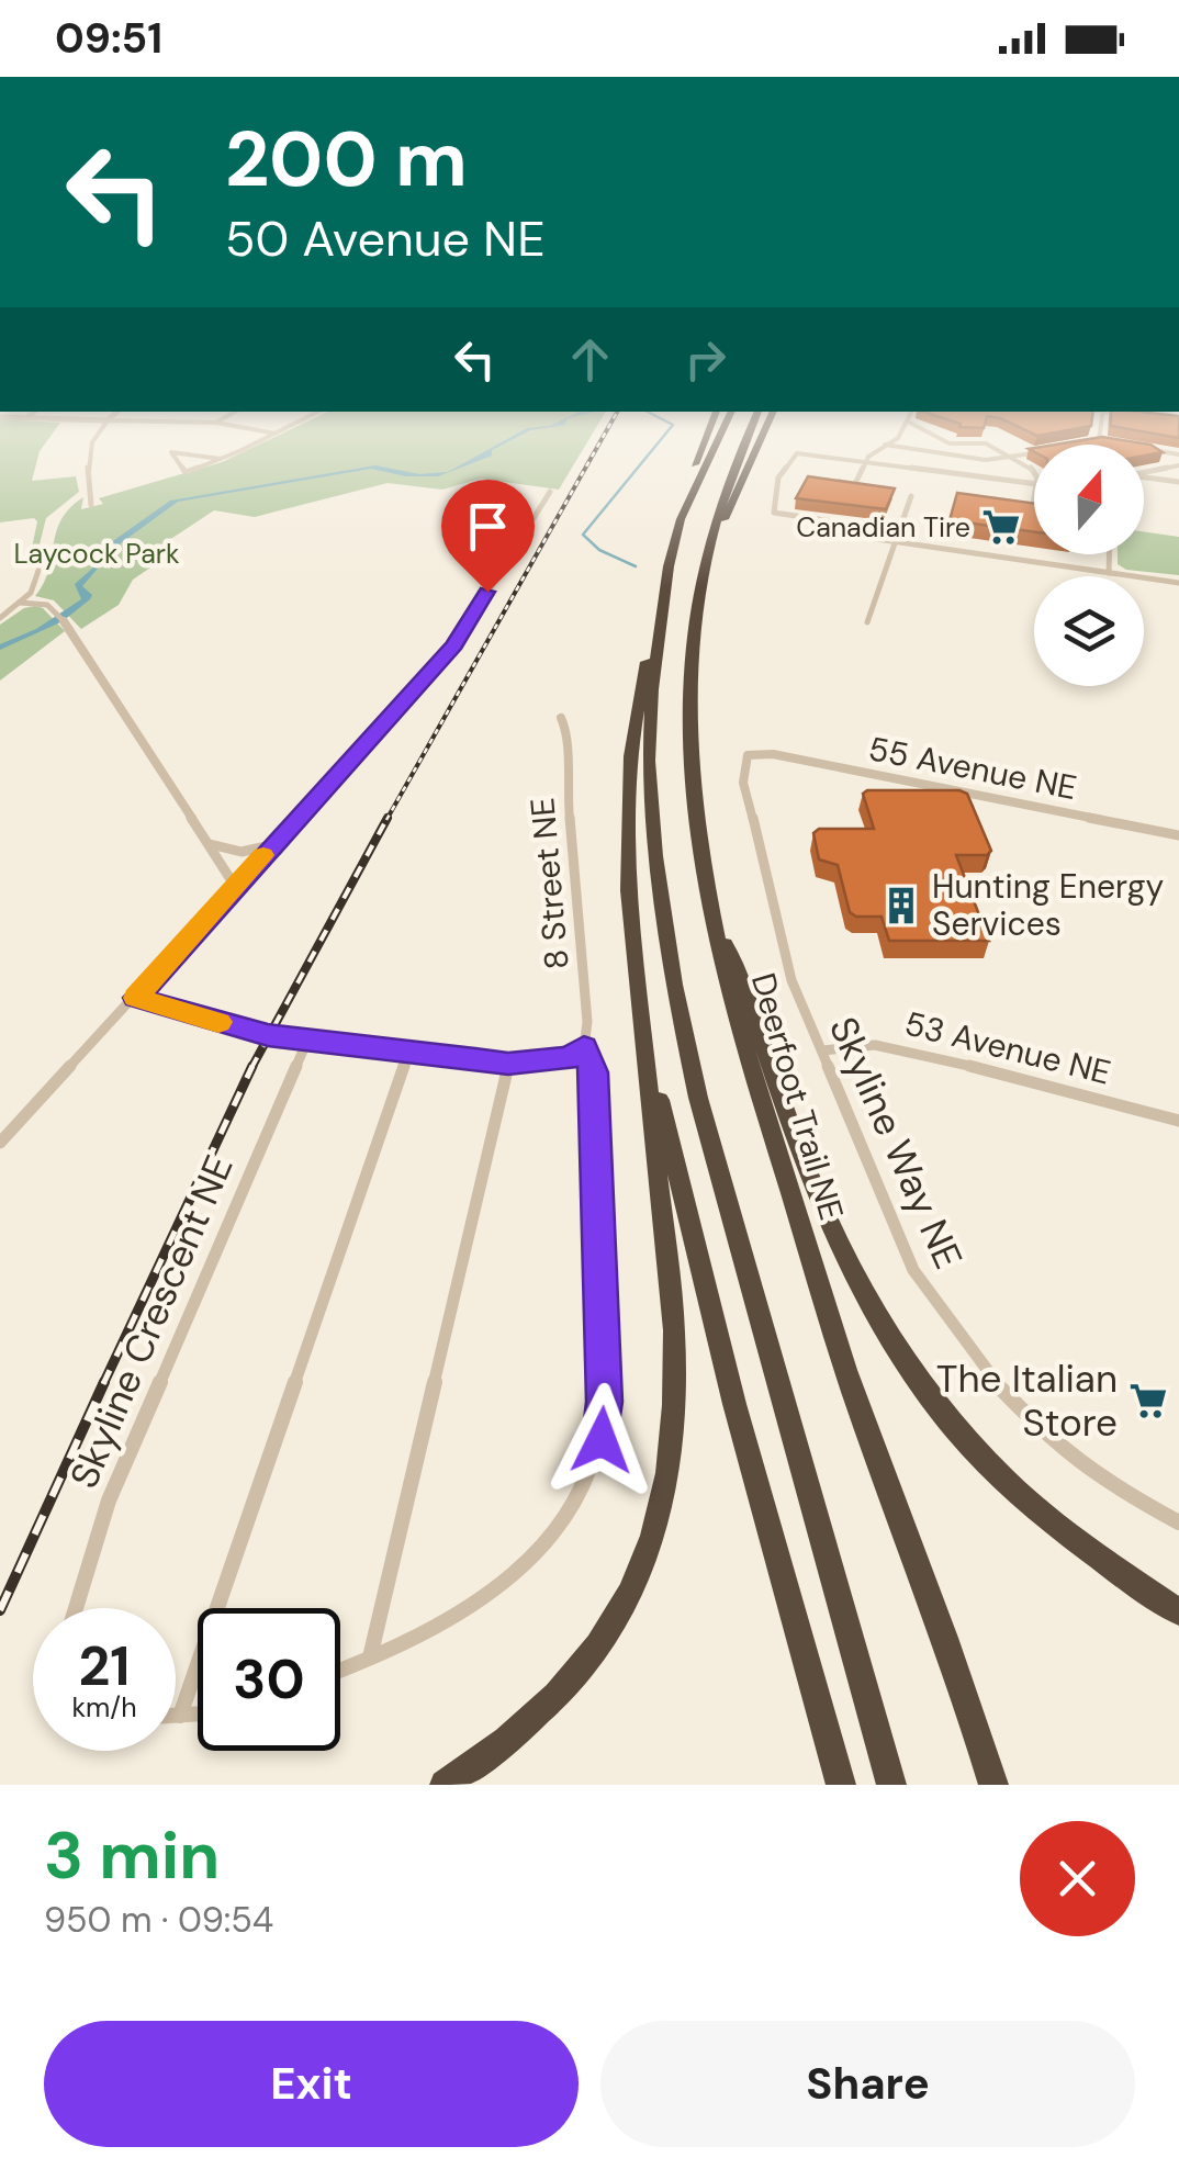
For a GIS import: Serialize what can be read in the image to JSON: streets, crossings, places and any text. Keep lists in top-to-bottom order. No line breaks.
{"streets":{"highway":["Deerfoot Trail NE"],"street":["55 Avenue NE","8 Street NE","53 Avenue NE","Skyline Way NE","Skyline Crescent NE"]},"crossings":[["55 Avenue NE","Skyline Way NE"],["53 Avenue NE","Skyline Way NE"]],"parks":["Laycock Park"],"places":{"supermarket":["Canadian Tire","The Italian Store"],"building":["Hunting Energy Services"]},"north":"top","page":{"status":"09:51","turn":["200 m","50 Avenue NE"],"speed":"21 km/h","limit":"30","heading":["3 min","950 m · 09:54"],"buttons":["Exit","Share"]}}
